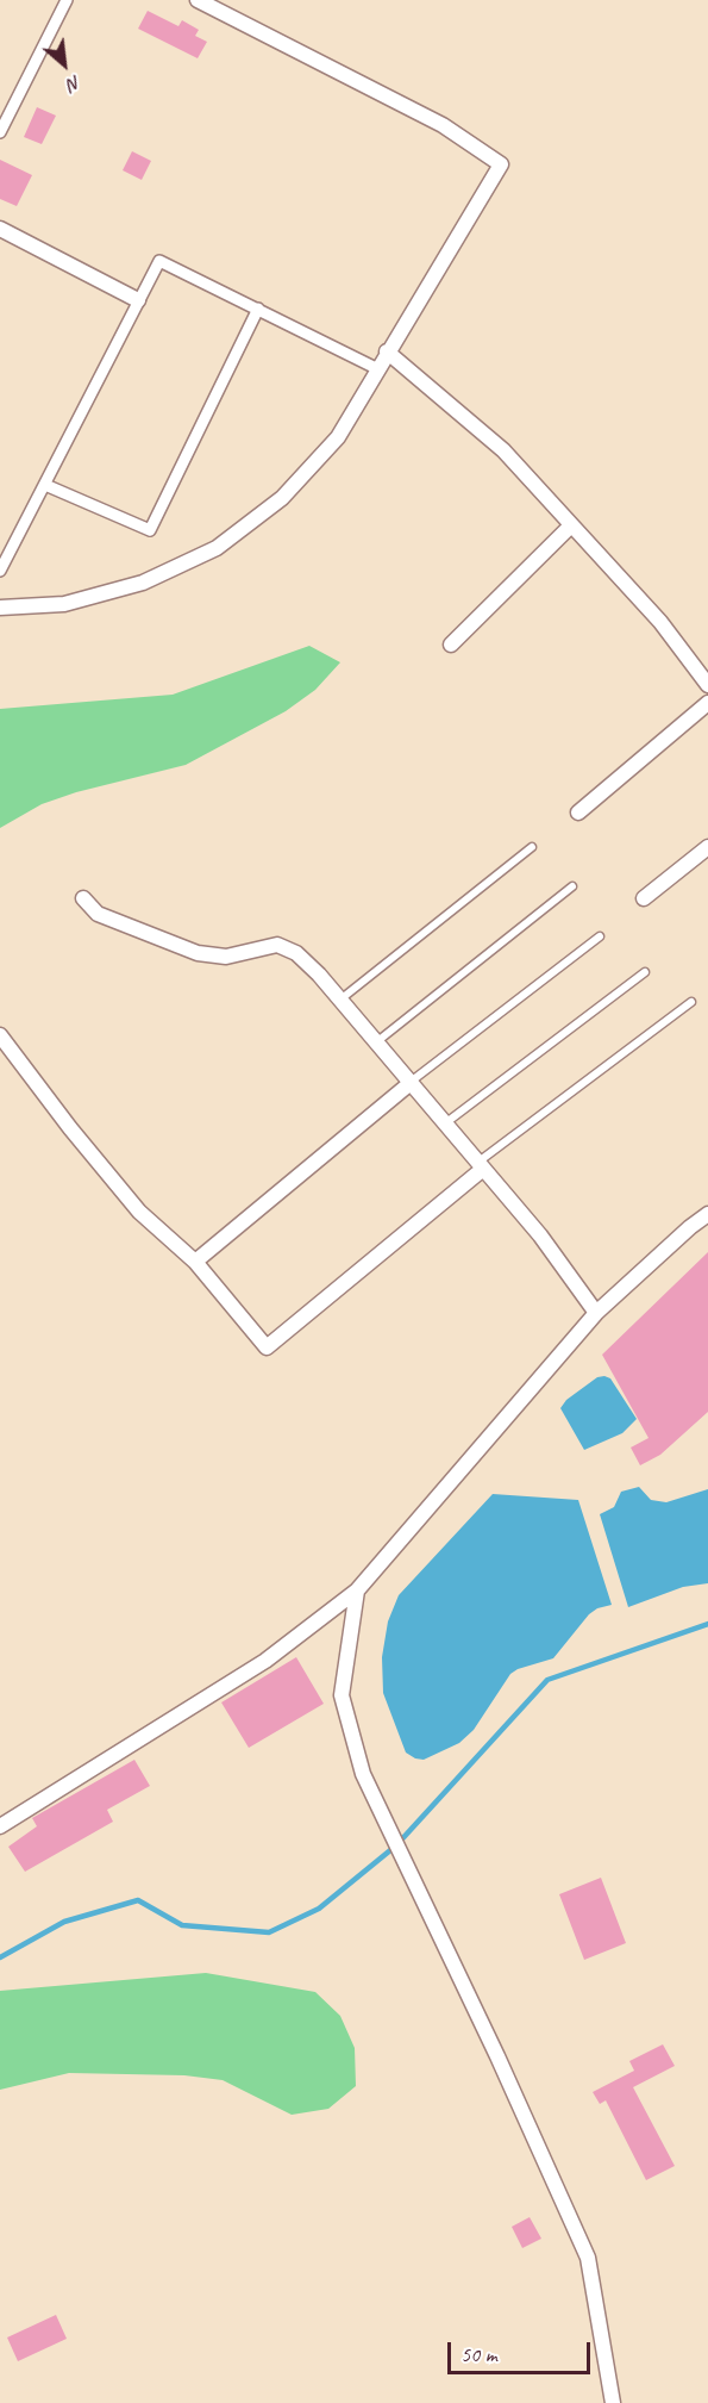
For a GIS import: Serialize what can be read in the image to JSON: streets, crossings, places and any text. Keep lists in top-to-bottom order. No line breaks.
{"scale_bar":"50 m","north":"bottom right"}
